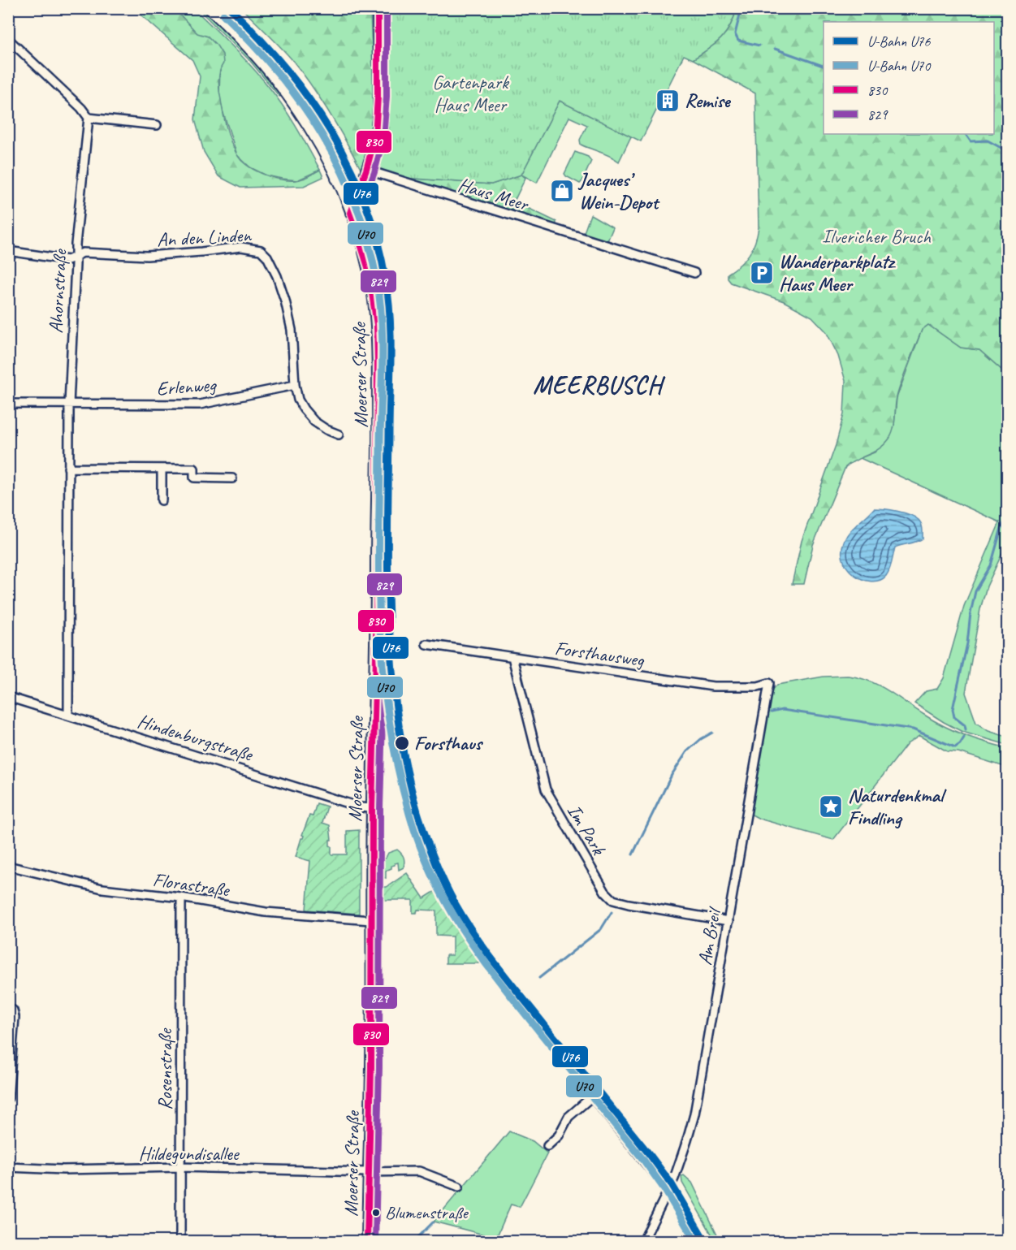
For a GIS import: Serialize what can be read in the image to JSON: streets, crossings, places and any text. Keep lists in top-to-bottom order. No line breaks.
{"streets":{"main road":["Moerser Straße"],"street":["Haus Meer","An den Linden","Ahornstraße","Erlenweg","Forsthausweg","Hindenburgstraße","Im Park","Florastraße","Am Breil","Rosenstraße","Hildegundisallee"]},"crossings":[["An den Linden","Ahornstraße"],["An den Linden","Erlenweg"],["Ahornstraße","Erlenweg"],["Ahornstraße","Hindenburgstraße"],["Moerser Straße","Hindenburgstraße"],["Moerser Straße","Florastraße"],["Moerser Straße","Hildegundisallee"],["Forsthausweg","Im Park"],["Forsthausweg","Am Breil"],["Im Park","Am Breil"],["Florastraße","Rosenstraße"],["Rosenstraße","Hildegundisallee"]],"districts":["MEERBUSCH"],"parks":["Gartenpark Haus Meer","Ilvericher Bruch"],"places":{"building":["Remise"],"shop":["Jacques’ Wein-Depot"],"parking":["Wanderparkplatz Haus Meer"],"other":["Forsthaus","Blumenstraße"],"place":["Naturdenkmal Findling"]},"lines":["metro line U76","transit line 830","transit line 829","metro line U70"],"legend":["U-Bahn U76","U-Bahn U70","830","829"]}
